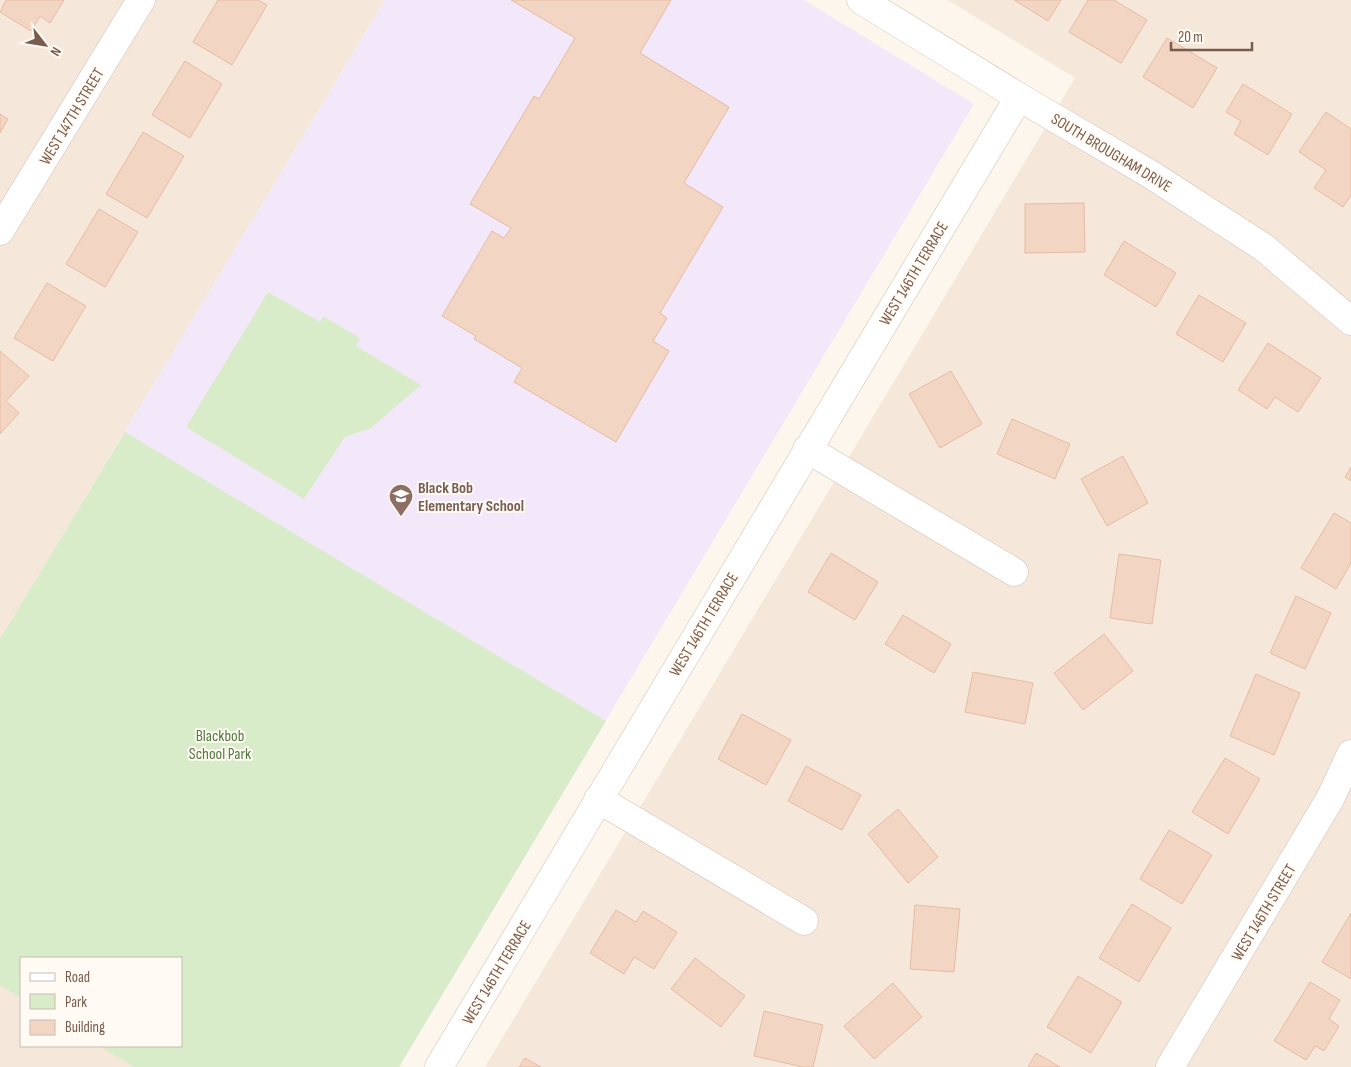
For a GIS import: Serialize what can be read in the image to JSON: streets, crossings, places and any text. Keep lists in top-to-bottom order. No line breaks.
{"streets":{"street":["WEST 147TH STREET","SOUTH BROUGHAM DRIVE","WEST 146TH TERRACE","WEST 146TH STREET"]},"crossings":[["SOUTH BROUGHAM DRIVE","WEST 146TH TERRACE"]],"parks":["Blackbob School Park"],"places":{"school or university":["Black Bob Elementary School"]},"legend":["Road","Park","Building"],"scale_bar":"20 m","north":"bottom right"}
